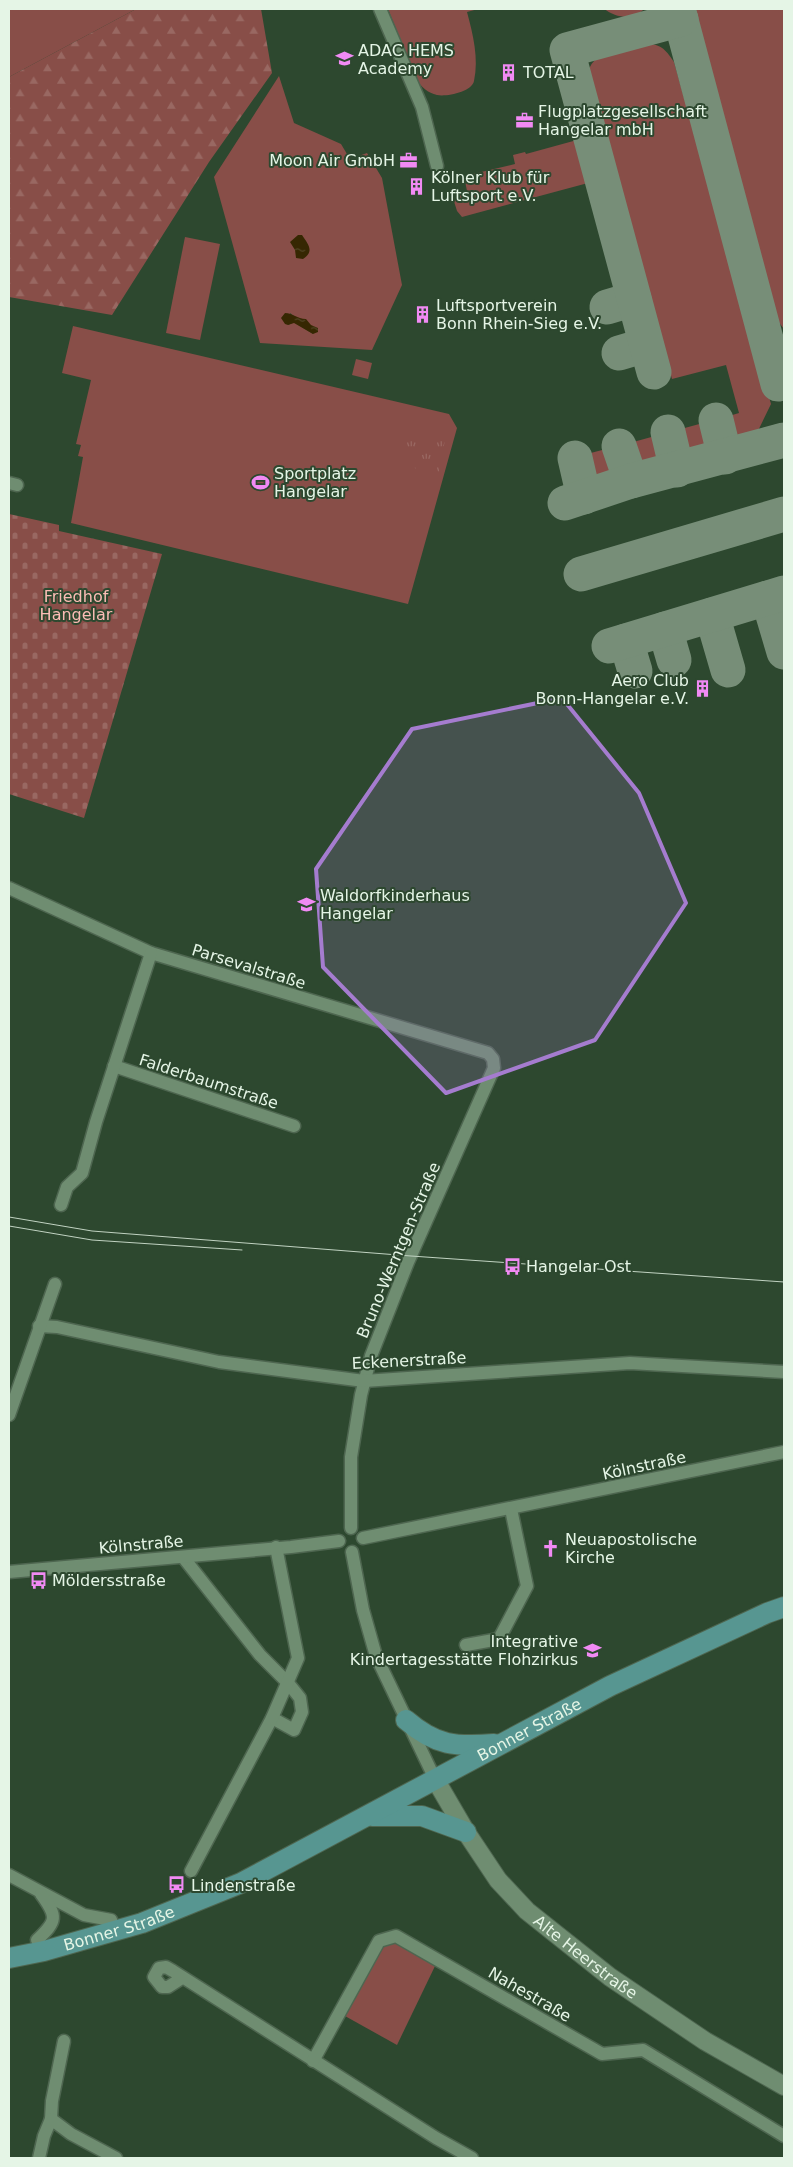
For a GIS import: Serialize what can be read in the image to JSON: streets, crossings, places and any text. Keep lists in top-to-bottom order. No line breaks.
{"streets":{"main road":["Bonner Straße"],"street":["Parsevalstraße","Falderbaumstraße","Bruno-Werntgen-Straße","Eckenerstraße","Kölnstraße","Alte Heerstraße","Nahestraße"]},"crossings":[["Parsevalstraße","Falderbaumstraße"],["Parsevalstraße","Bruno-Werntgen-Straße"],["Bruno-Werntgen-Straße","Eckenerstraße"],["Bruno-Werntgen-Straße","Kölnstraße"],["Bonner Straße","Alte Heerstraße"]],"parks":["Friedhof Hangelar"],"places":{"school or university":["ADAC HEMS Academy","Waldorfkinderhaus Hangelar","Integrative Kindertagesstätte Flohzirkus"],"building":["TOTAL","Kölner Klub für Luftsport e.V.","Luftsportverein Bonn Rhein-Sieg e.V.","Aero Club Bonn-Hangelar e.V."],"office":["Flugplatzgesellschaft Hangelar mbH","Moon Air GmbH"],"sports":["Sportplatz Hangelar"],"bus stop":["Hangelar Ost","Möldersstraße","Lindenstraße"],"church":["Neuapostolische Kirche"]}}
